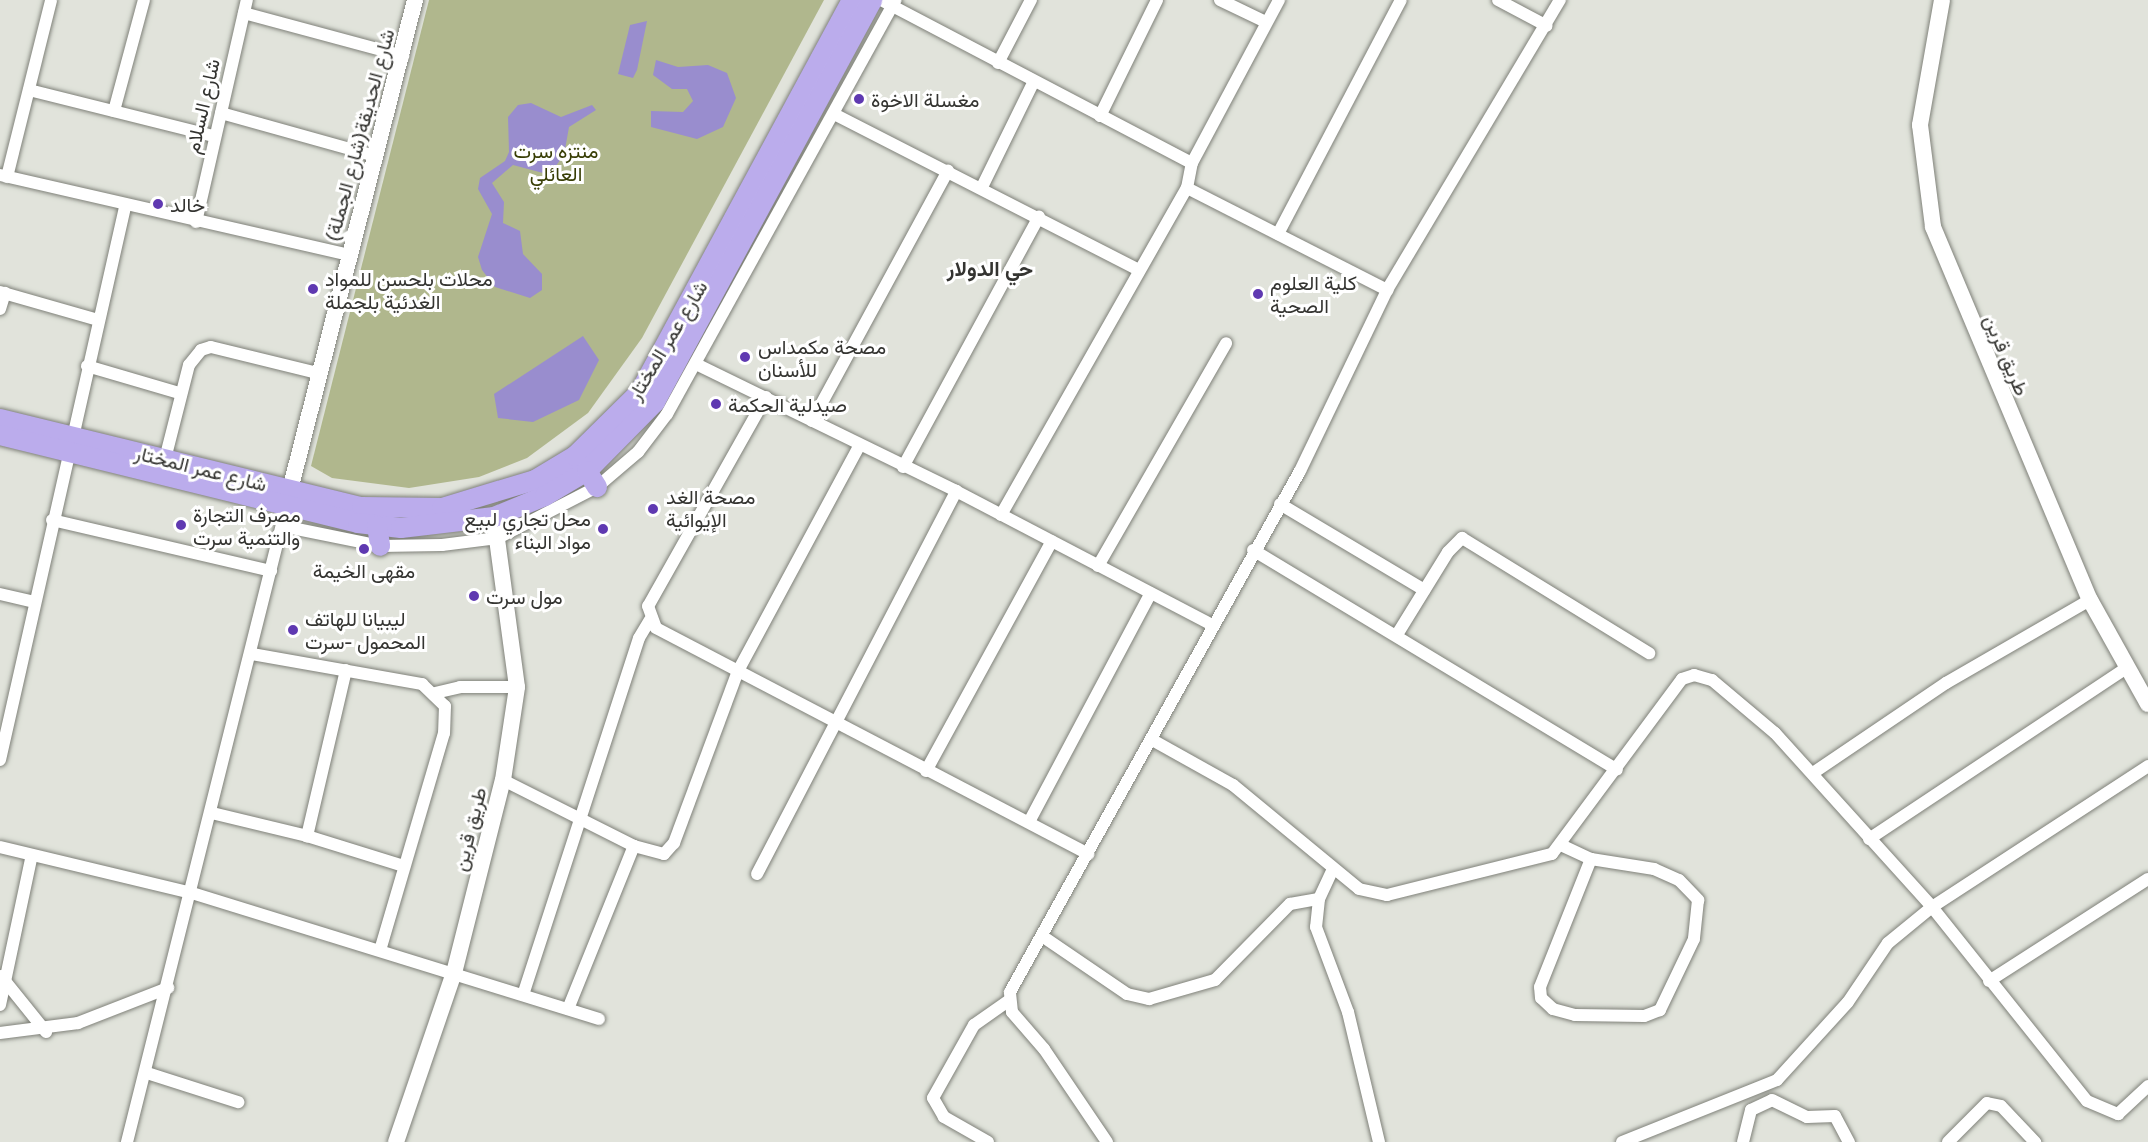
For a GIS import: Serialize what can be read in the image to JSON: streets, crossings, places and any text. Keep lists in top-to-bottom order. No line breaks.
{"streets":{"main road":["شارع عمر المختار"],"street":["شارع السلام","شارع الحديقة(شارع الجملة)","طريق قرين"]},"crossings":[["شارع الحديقة(شارع الجملة)","شارع عمر المختار"]],"districts":["حي الدولار"],"parks":["منتزه سرت العائلي"],"places":["مغسلة الاخوة","خالد","محلات بلحسن للمواد الغدئية بلجملة","كلية العلوم الصحية","مصحة مكمداس للأسنان","صيدلية الحكمة","مصحة الغد الإيوائية","مصرف التجارة والتنمية سرت","محل تجاري لبيع مواد البناء","مقهى الخيمة","مول سرت","ليبيانا للهاتف المحمول -سرت"]}
